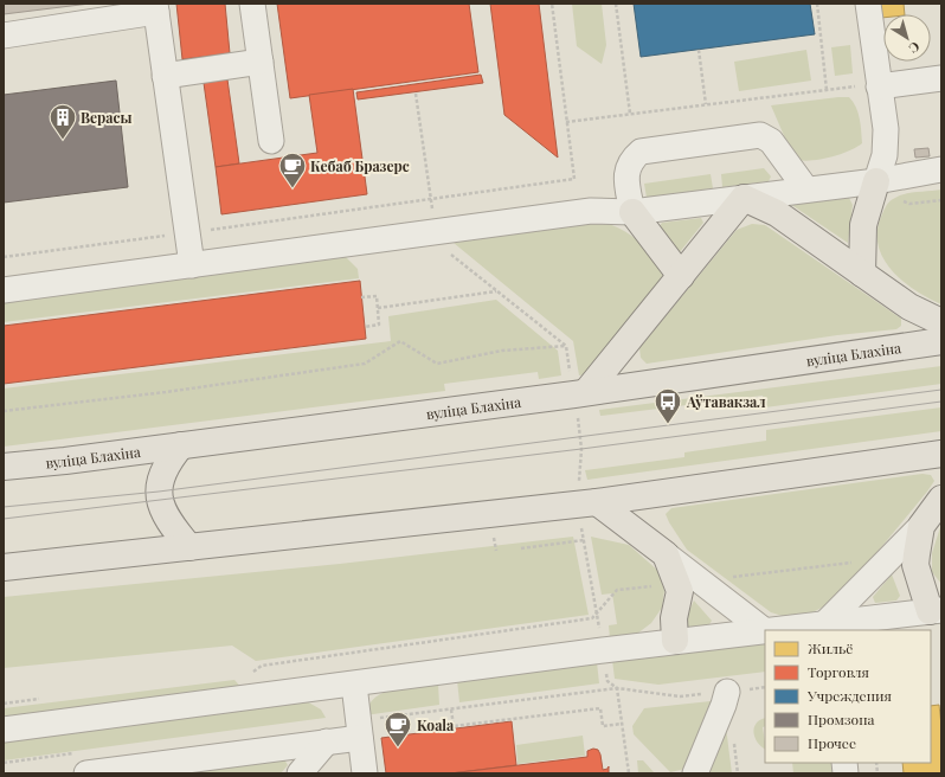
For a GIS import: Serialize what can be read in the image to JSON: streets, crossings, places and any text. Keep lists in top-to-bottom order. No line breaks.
{"streets":{"main road":["вуліца Блахіна"]},"places":{"building":["Верасы"],"cafe":["Кебаб Бразерс","Koala"],"bus stop":["Аўтавакзал"]},"legend":["Жильё","Торговля","Учреждения","Промзона","Прочее"],"north":"bottom right"}
